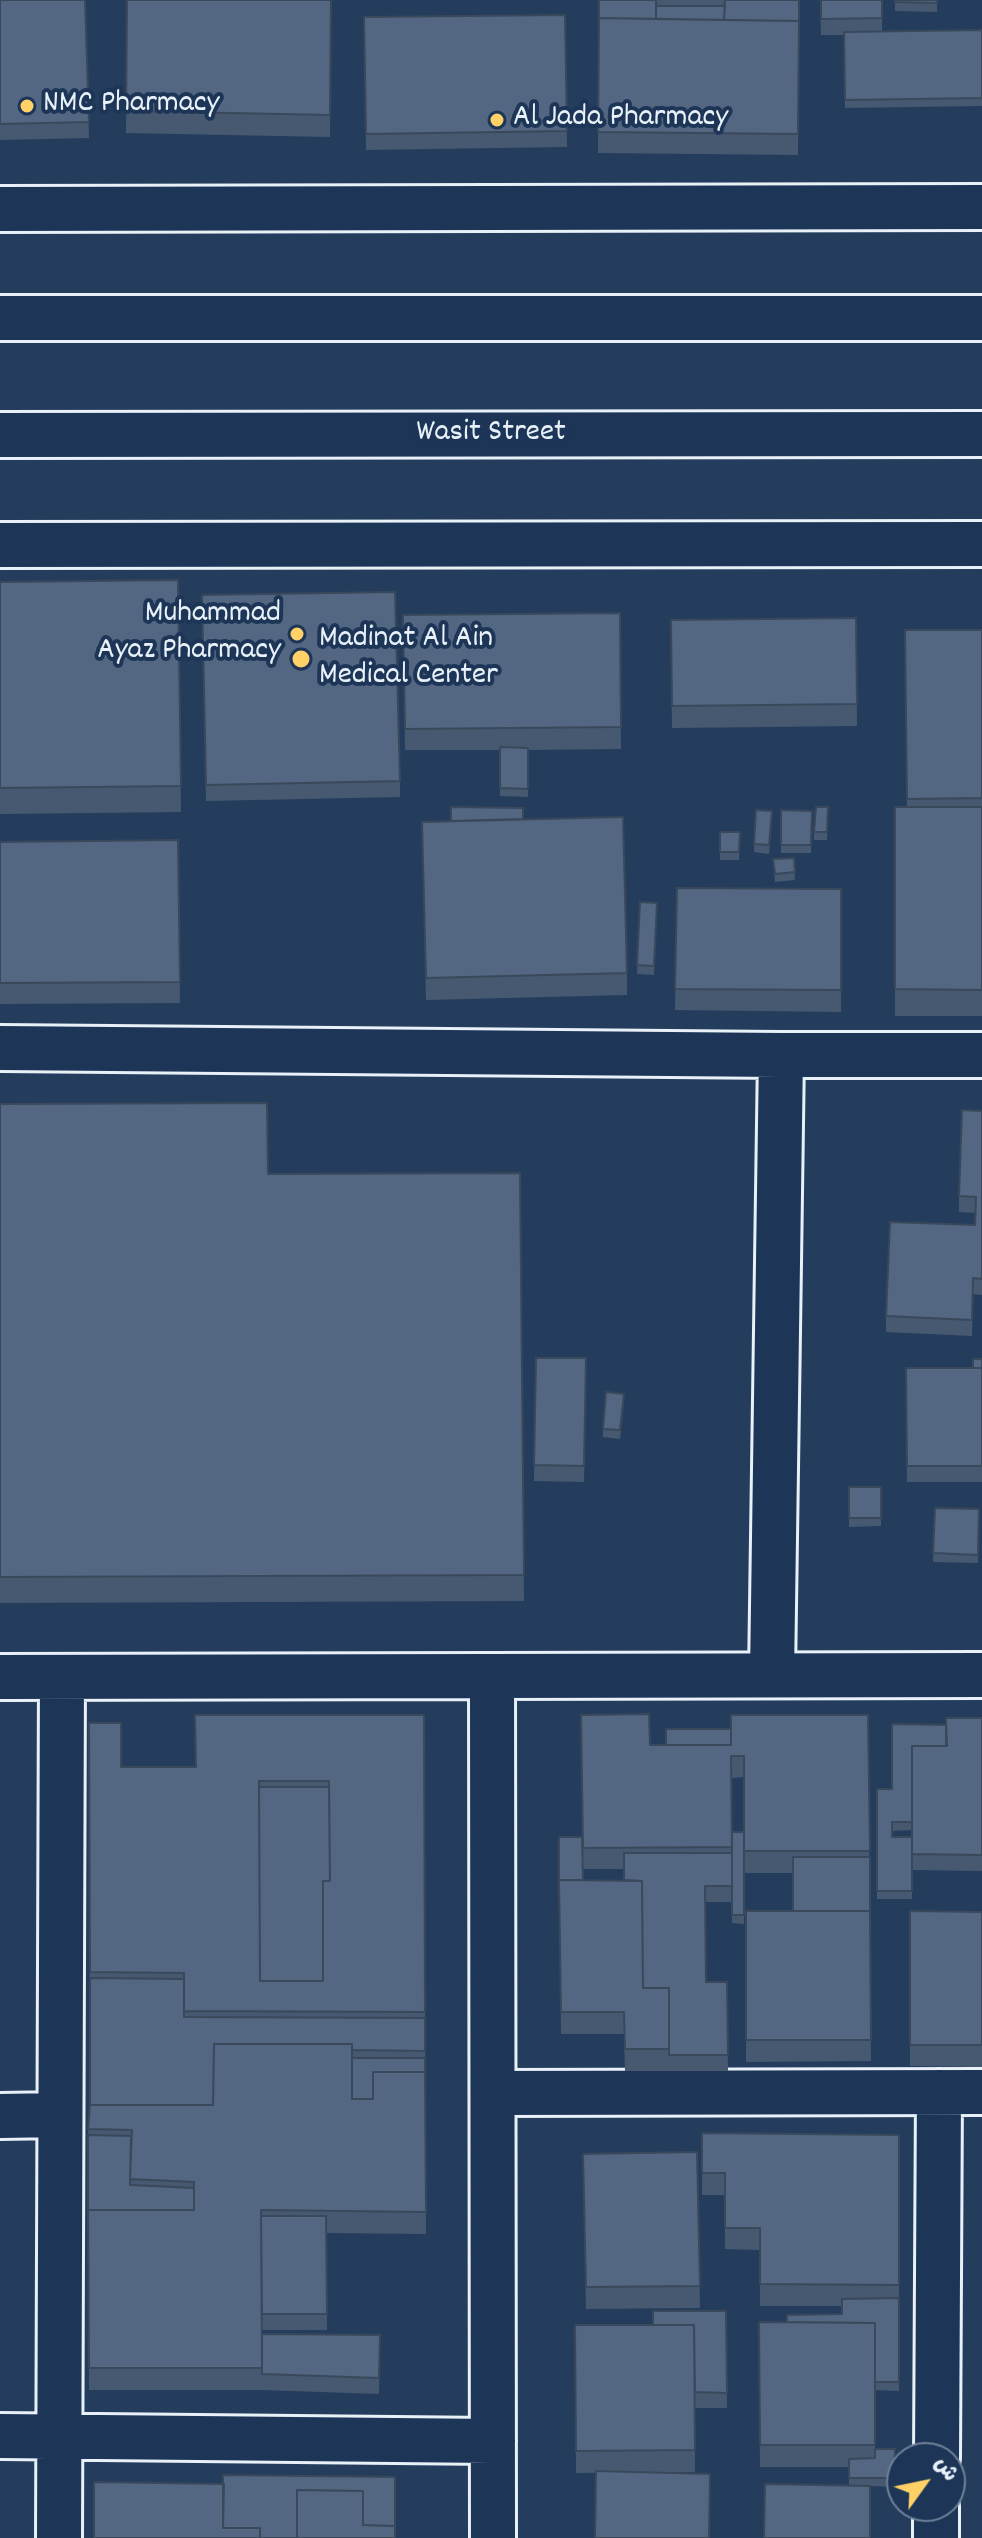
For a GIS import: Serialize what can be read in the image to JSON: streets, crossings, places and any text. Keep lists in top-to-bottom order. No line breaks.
{"streets":{"street":["Wasit Street"]},"places":["NMC Pharmacy","Al Jada Pharmacy","Muhammad Ayaz Pharmacy","Madinat Al Ain Medical Center"],"north":"top right"}
